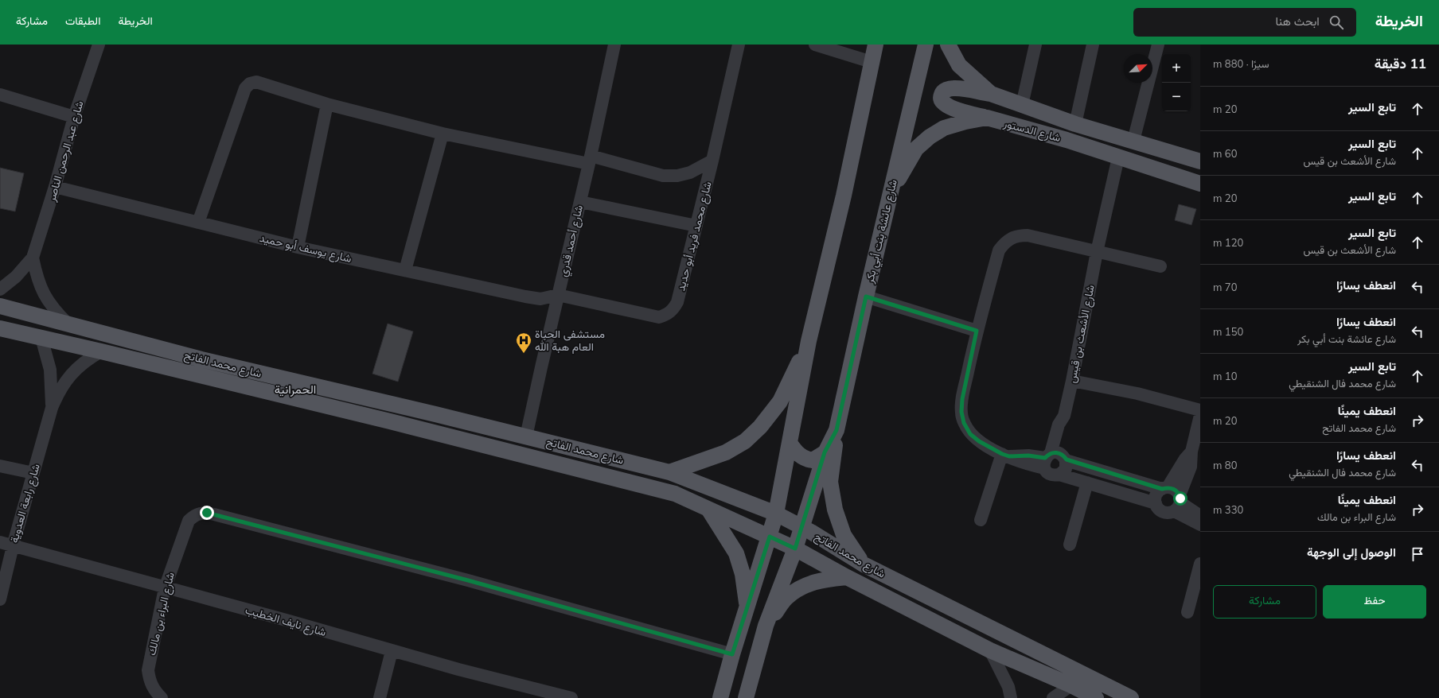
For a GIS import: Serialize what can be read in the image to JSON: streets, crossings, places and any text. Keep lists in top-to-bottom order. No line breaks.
{"streets":{"main road":["شارع الدستور","شارع عائشة بنت أبي بكر","شارع محمد الفاتح"],"street":["شارع عبد الرحمن الناصر","شارع محمد فريد أبو حديد","شارع أحمد قدري","شارع يوسف أبو حميد","شارع الأشعث بن قيس","شارع رابعة العدوية","شارع البراء بن مالك","شارع نايف الخطيب"]},"crossings":[["شارع الدستور","شارع عائشة بنت أبي بكر"],["شارع الدستور","شارع الأشعث بن قيس"],["شارع عبد الرحمن الناصر","شارع يوسف أبو حميد"],["شارع عائشة بنت أبي بكر","شارع محمد الفاتح"],["شارع محمد فريد أبو حديد","شارع أحمد قدري"],["شارع محمد فريد أبو حديد","شارع يوسف أبو حميد"],["شارع أحمد قدري","شارع يوسف أبو حميد"],["شارع أحمد قدري","شارع محمد الفاتح"],["شارع محمد الفاتح","شارع رابعة العدوية"],["شارع رابعة العدوية","شارع نايف الخطيب"],["شارع البراء بن مالك","شارع نايف الخطيب"]],"districts":["الحمرانية"],"places":{"hospital":["مستشفى الحياة العام هبة الله"]},"north":"top right","page":{"header":"الخريطة","search":"ابحث هنا","nav":["الخريطة","الطبقات","مشاركة"],"heading":["11 دقيقة","سيرًا · 880 m"],"map_buttons":["+","−"],"list":[["تابع السير","20 m"],["تابع السير","شارع الأشعث بن قيس","60 m"],["تابع السير","20 m"],["تابع السير","شارع الأشعث بن قيس","120 m"],["انعطف يسارًا","70 m"],["انعطف يسارًا","شارع عائشة بنت أبي بكر","150 m"],["تابع السير","شارع محمد فال الشنقيطي","10 m"],["انعطف يمينًا","شارع محمد الفاتح","20 m"],["انعطف يسارًا","شارع محمد فال الشنقيطي","80 m"],["انعطف يمينًا","شارع البراء بن مالك","330 m"],"الوصول إلى الوجهة"],"buttons":["حفظ","مشاركة"]}}
